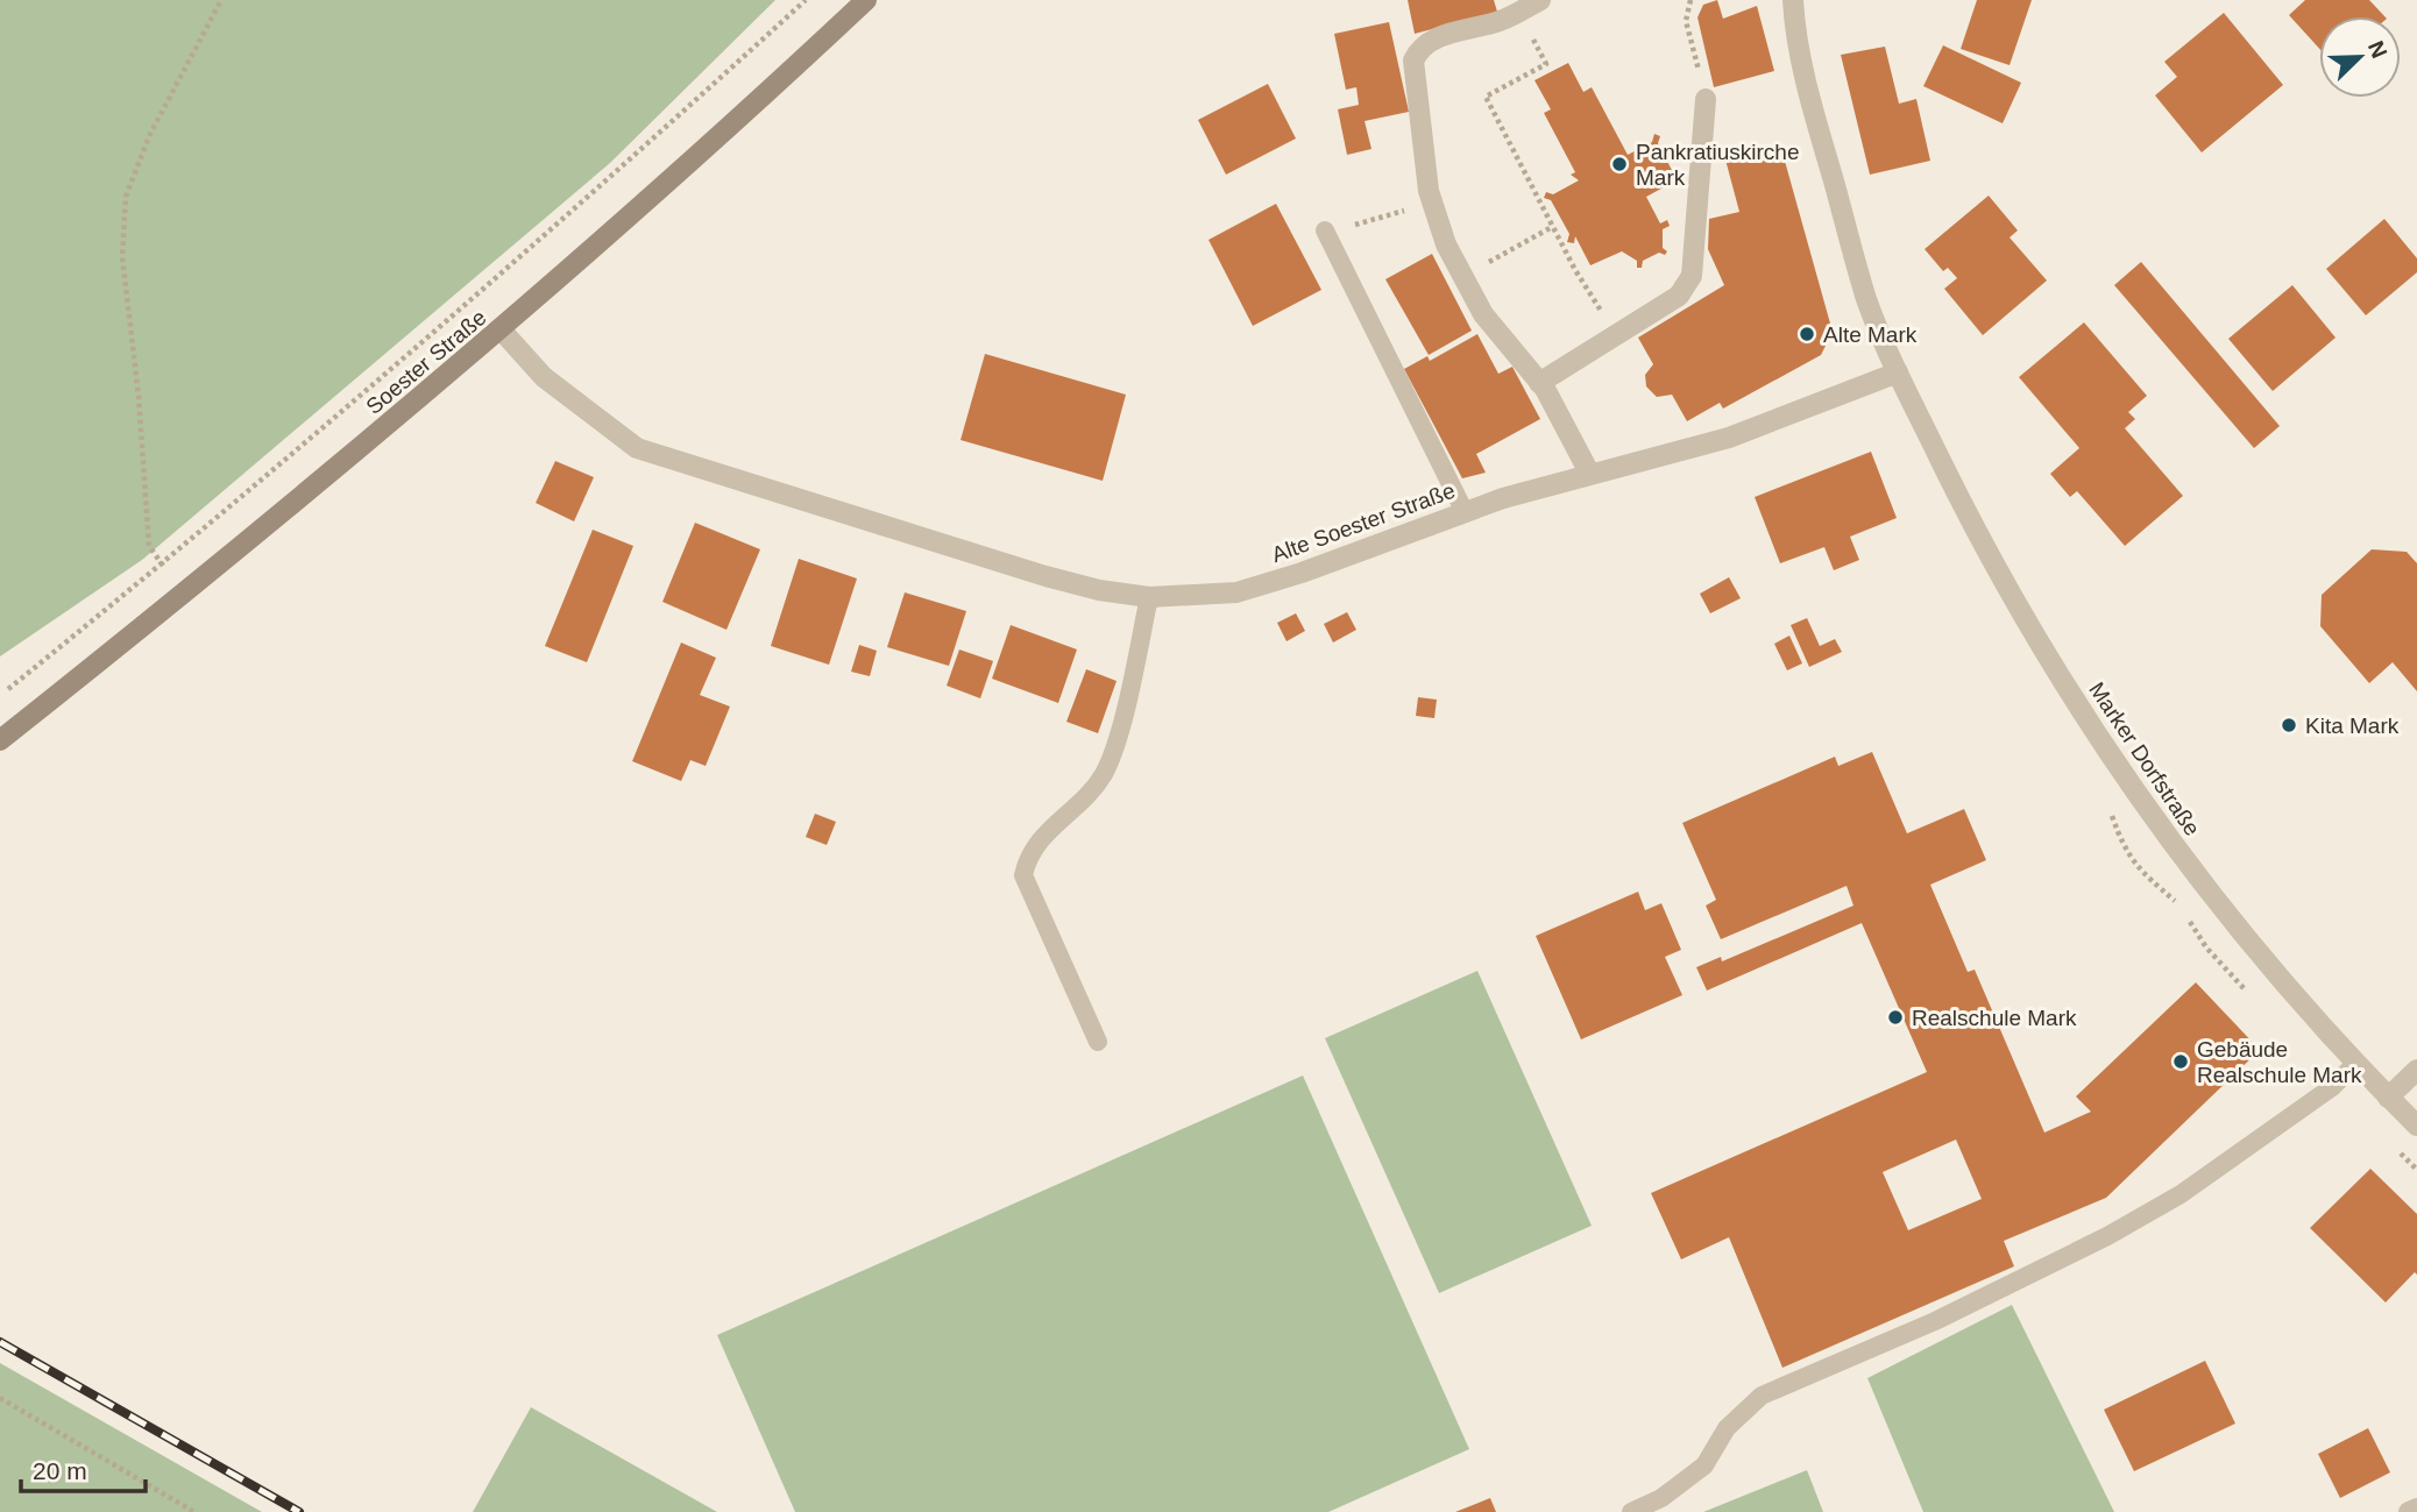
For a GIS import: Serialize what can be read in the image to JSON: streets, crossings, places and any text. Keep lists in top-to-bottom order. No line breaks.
{"streets":{"main road":["Soester Straße"],"street":["Alte Soester Straße","Marker Dorfstraße"]},"crossings":[["Soester Straße","Alte Soester Straße"],["Alte Soester Straße","Marker Dorfstraße"]],"places":["Pankratiuskirche Mark","Alte Mark","Kita Mark","Realschule Mark","Gebäude Realschule Mark"],"scale_bar":"20 m","north":"top right"}
